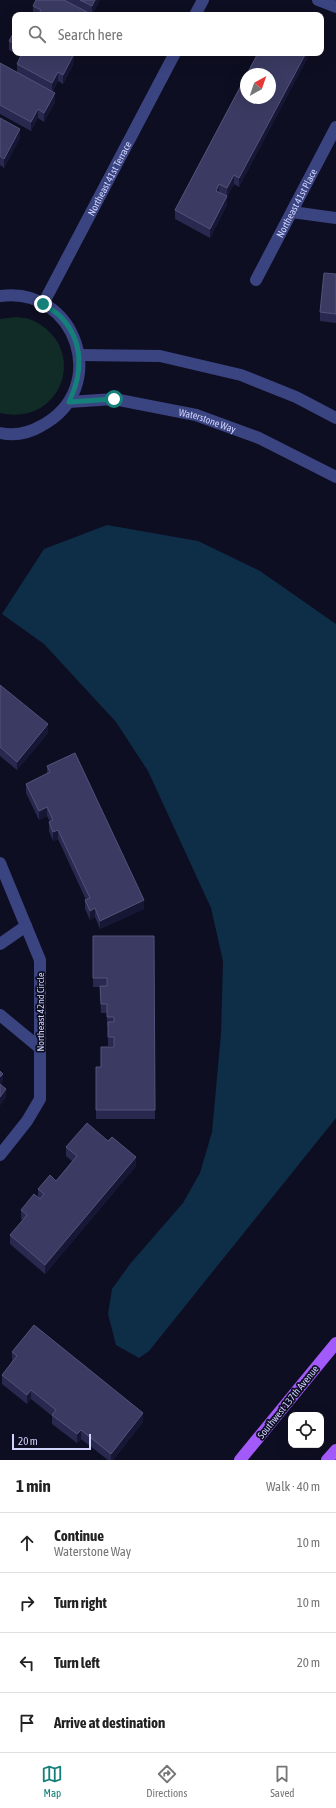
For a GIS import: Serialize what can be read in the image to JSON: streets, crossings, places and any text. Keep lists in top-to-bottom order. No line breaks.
{"streets":{"main road":["Southwest 137th Avenue"],"street":["Northeast 41st Terrace","Northeast 41st Place","Waterstone Way","Northeast 42nd Circle"]},"scale_bar":"20 m","north":"top right","page":{"search":"Search here","scale":"20 m","heading":["1 min","Walk · 40 m"],"list":[["Continue","Waterstone Way","10 m"],["Turn right","10 m"],["Turn left","20 m"],"Arrive at destination"],"nav":["Map","Directions","Saved"]}}
